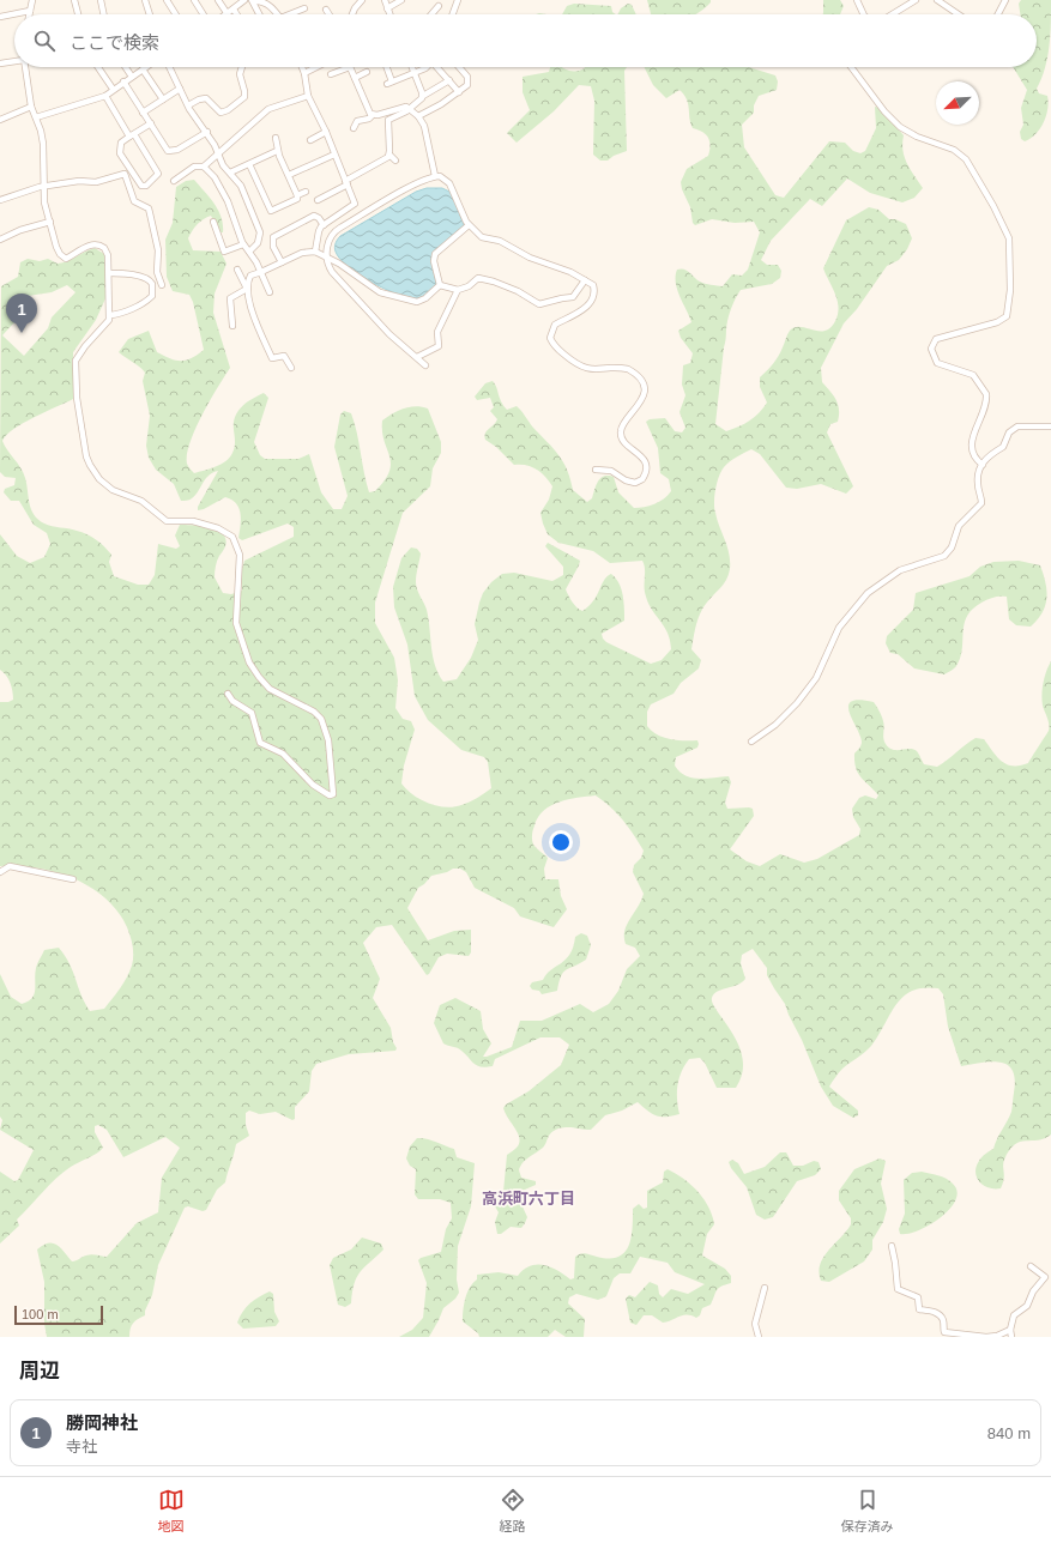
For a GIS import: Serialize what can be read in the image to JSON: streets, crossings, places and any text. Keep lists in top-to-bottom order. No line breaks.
{"districts":["高浜町六丁目"],"scale_bar":"100 m","north":"bottom left","page":{"search":"ここで検索","pins":"1","scale":"100 m","heading":"周辺","list":[{"mark":"1","name":"勝岡神社","note":"寺社","value":"840 m"}],"nav":["地図","経路","保存済み"]}}
